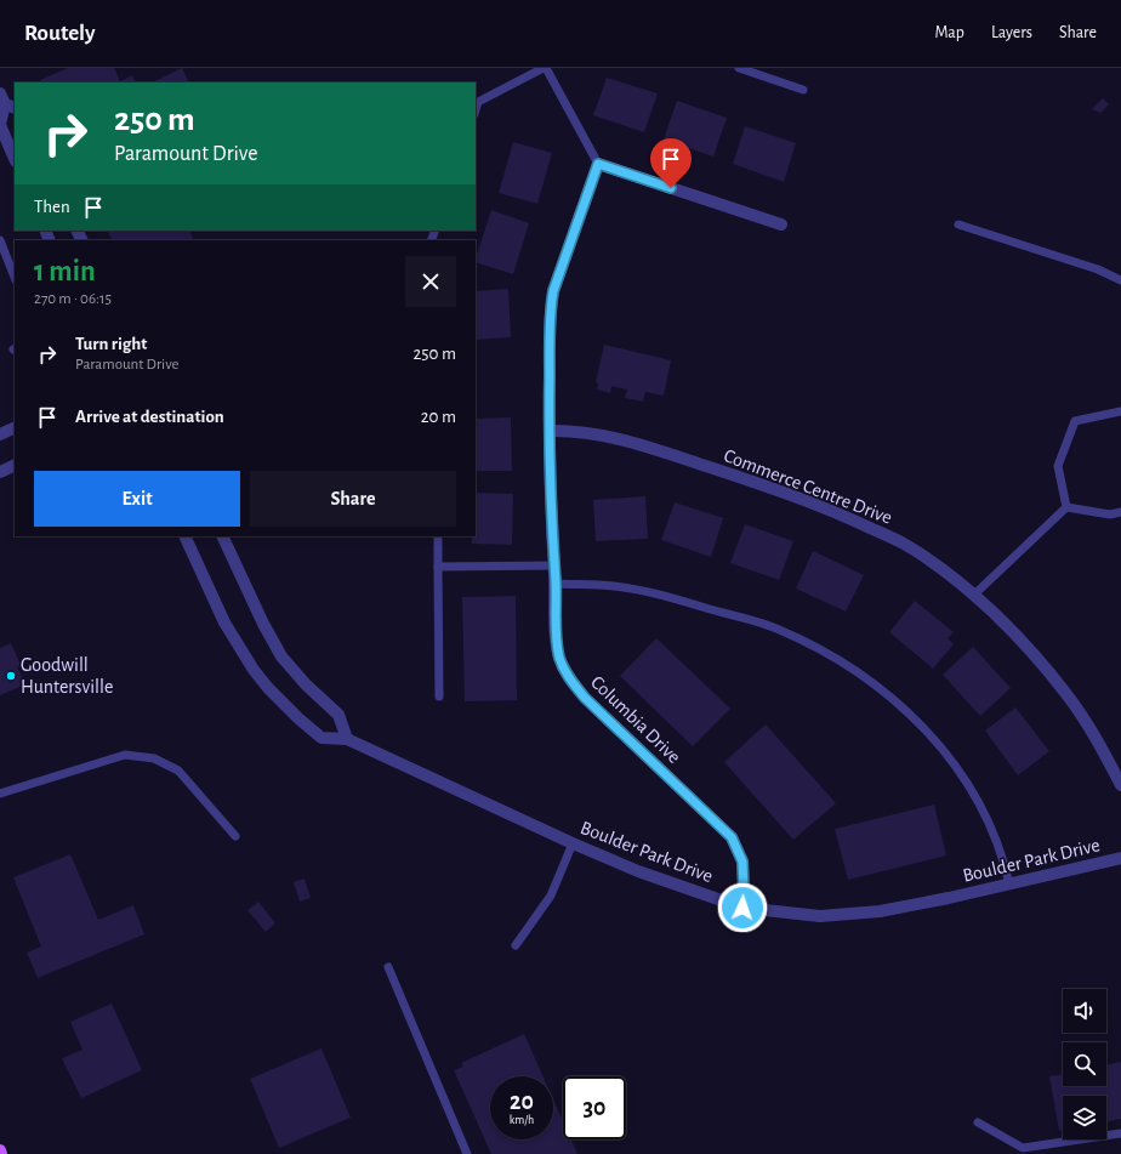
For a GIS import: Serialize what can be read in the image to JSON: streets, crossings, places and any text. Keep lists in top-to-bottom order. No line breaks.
{"streets":{"street":["Commerce Centre Drive","Columbia Drive","Boulder Park Drive"]},"crossings":[["Commerce Centre Drive","Columbia Drive"],["Columbia Drive","Boulder Park Drive"]],"places":["Goodwill Huntersville"],"page":{"header":"Routely","nav":["Map","Layers","Share"],"turn":["250 m","Paramount Drive"],"then":"Then","heading":["1 min","270 m · 06:15"],"list":[{"name":"Turn right","note":"Paramount Drive","value":"250 m"},{"name":"Arrive at destination","value":"20 m"}],"buttons":["Exit","Share"],"speed":"20 km/h","limit":"30"}}
